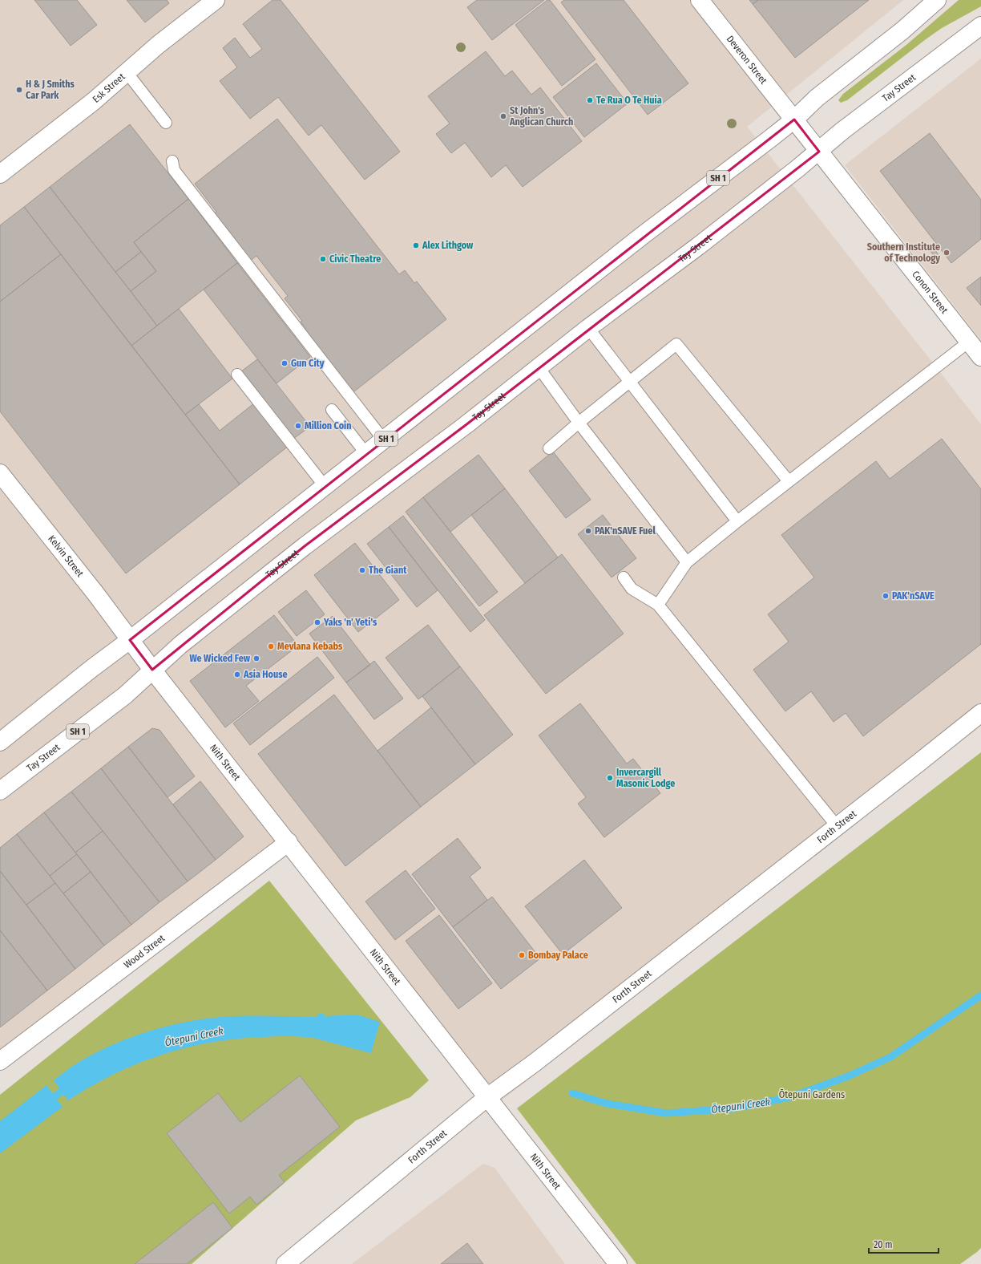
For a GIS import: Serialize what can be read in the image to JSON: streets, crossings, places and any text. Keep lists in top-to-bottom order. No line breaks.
{"streets":{"main road":["Deveron Street","Esk Street","Tay Street","SH 1","Conon Street","Kelvin Street","Nith Street","Forth Street","Wood Street"]},"crossings":[["Deveron Street","Tay Street"],["Deveron Street","SH 1"],["Deveron Street","Conon Street"],["Tay Street","Conon Street"],["Tay Street","Kelvin Street"],["Tay Street","Nith Street"],["SH 1","Kelvin Street"],["Kelvin Street","Nith Street"],["Nith Street","Forth Street"],["Nith Street","Wood Street"]],"water":["Ōtepuni Creek"],"parks":["Ōtepuni Gardens"],"places":["H & J Smiths Car Park","Te Rua O Te Huia","St John's Anglican Church","Alex Lithgow","Southern Institute of Technology","Civic Theatre","Gun City","Million Coin","PAK'nSAVE Fuel","The Giant","PAK'nSAVE","Yaks 'n' Yeti's","Mevlana Kebabs","We Wicked Few","Asia House","Invercargill Masonic Lodge","Bombay Palace"],"scale_bar":"20 m"}
